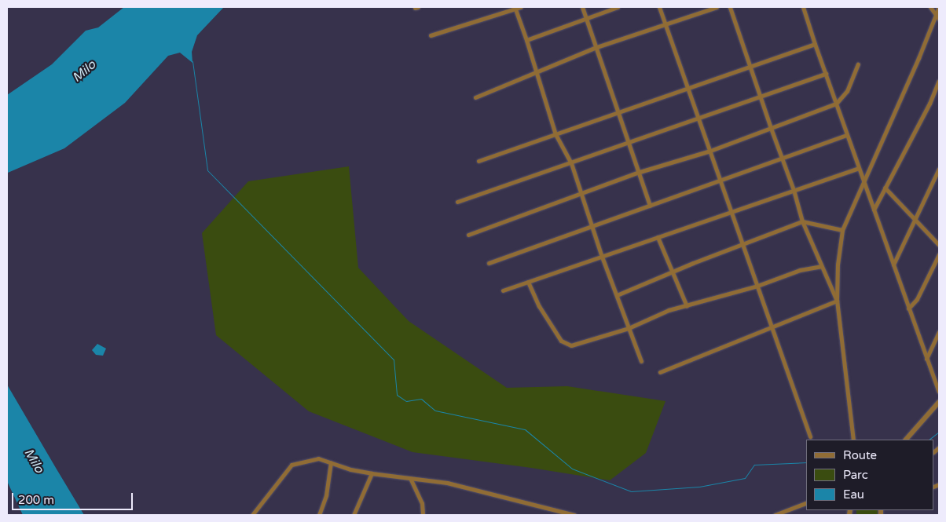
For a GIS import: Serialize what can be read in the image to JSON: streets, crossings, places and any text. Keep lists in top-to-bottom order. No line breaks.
{"water":["Milo"],"legend":["Route","Parc","Eau"],"scale_bar":"200 m"}
